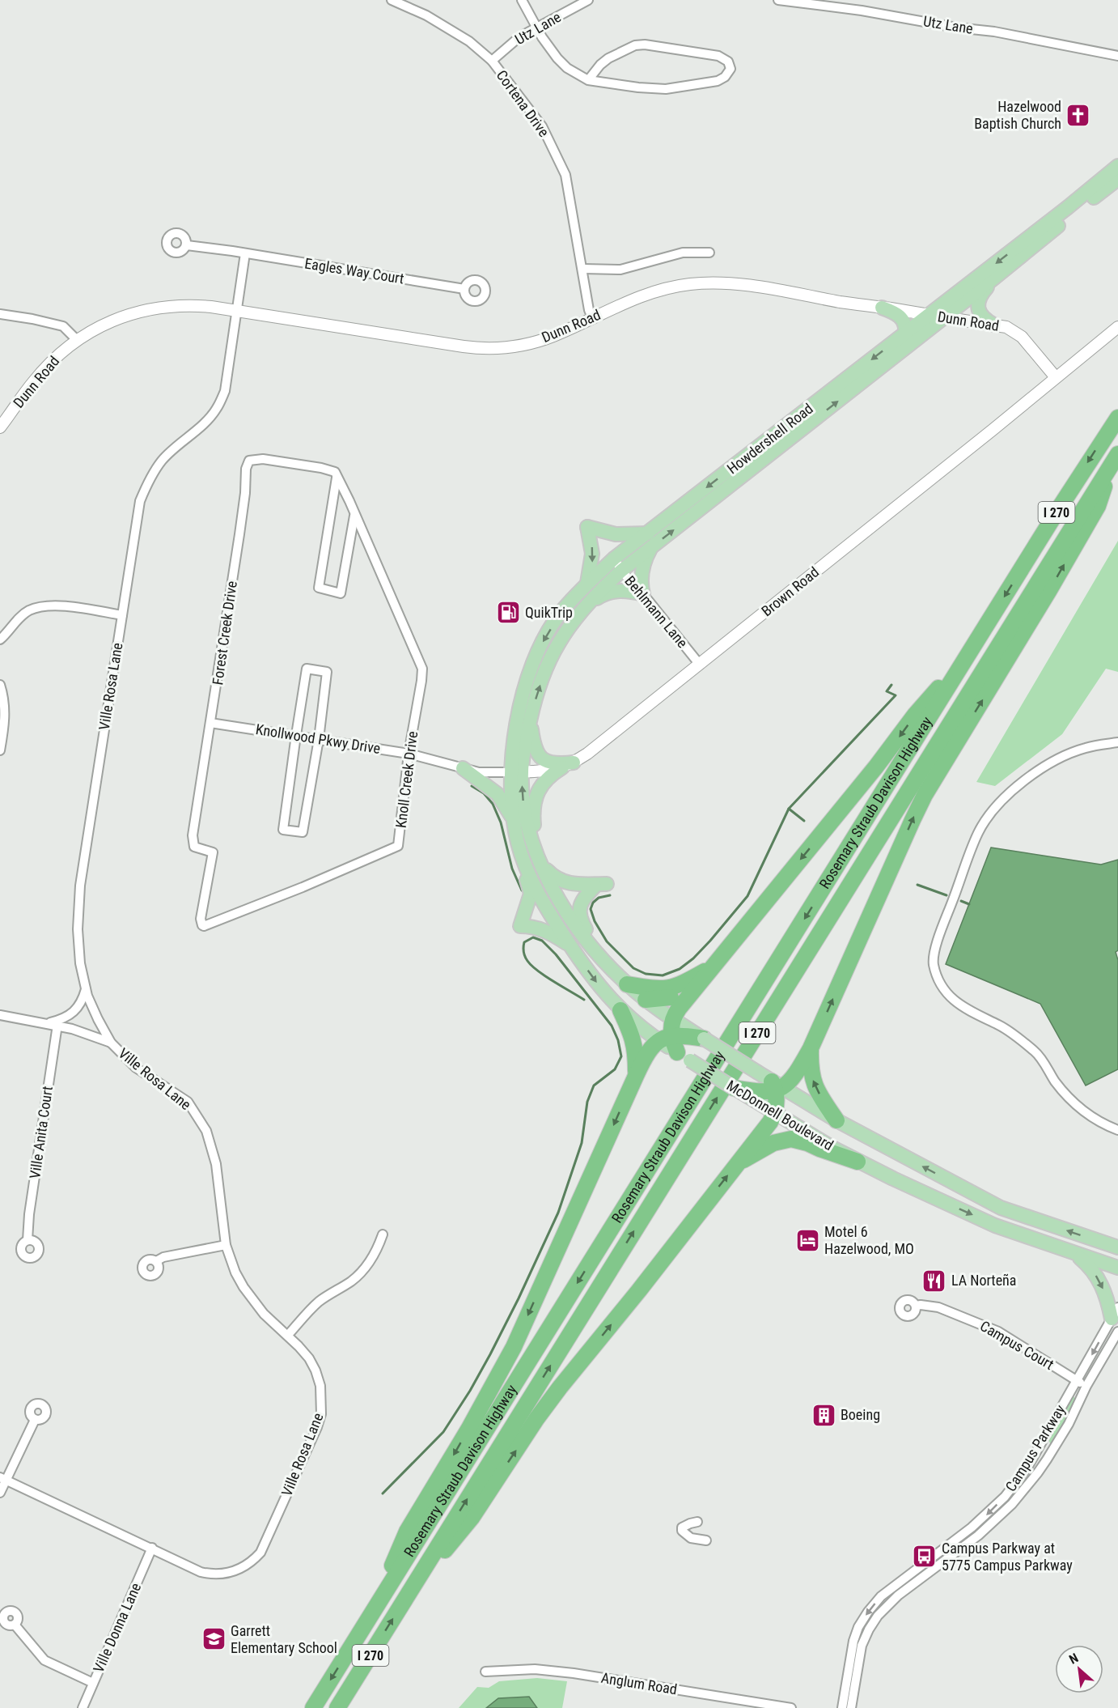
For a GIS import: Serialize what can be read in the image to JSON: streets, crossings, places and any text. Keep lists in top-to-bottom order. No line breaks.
{"streets":{"highway":["I 270","Rosemary Straub Davison Highway"],"main road":["Howdershell Road","McDonnell Boulevard"],"street":["Utz Lane","Cortena Drive","Eagles Way Court","Dunn Road","Brown Road","Behlmann Lane","Forest Creek Drive","Ville Rosa Lane","Knollwood Pkwy Drive","Knoll Creek Drive","Ville Anita Court","Campus Court","Campus Parkway","Ville Donna Lane","Anglum Road"]},"crossings":[["Utz Lane","Cortena Drive"],["Cortena Drive","Dunn Road"],["Dunn Road","Howdershell Road"],["Dunn Road","Brown Road"],["Dunn Road","Ville Rosa Lane"],["Howdershell Road","Brown Road"],["Howdershell Road","Behlmann Lane"],["Howdershell Road","Knollwood Pkwy Drive"],["Howdershell Road","McDonnell Boulevard"],["Brown Road","Behlmann Lane"],["Brown Road","Knollwood Pkwy Drive"],["Brown Road","McDonnell Boulevard"],["Forest Creek Drive","Knollwood Pkwy Drive"],["Forest Creek Drive","Knoll Creek Drive"],["Ville Rosa Lane","Ville Donna Lane"],["Knollwood Pkwy Drive","Knoll Creek Drive"],["Knollwood Pkwy Drive","McDonnell Boulevard"],["Campus Court","Campus Parkway"]],"places":{"church":["Hazelwood Baptish Church"],"fuel station":["QuikTrip"],"hotel":["Motel 6 Hazelwood, MO"],"restaurant":["LA Norteña"],"building":["Boeing"],"bus stop":["Campus Parkway at 5775 Campus Parkway"],"school or university":["Garrett Elementary School"]},"north":"top left"}
